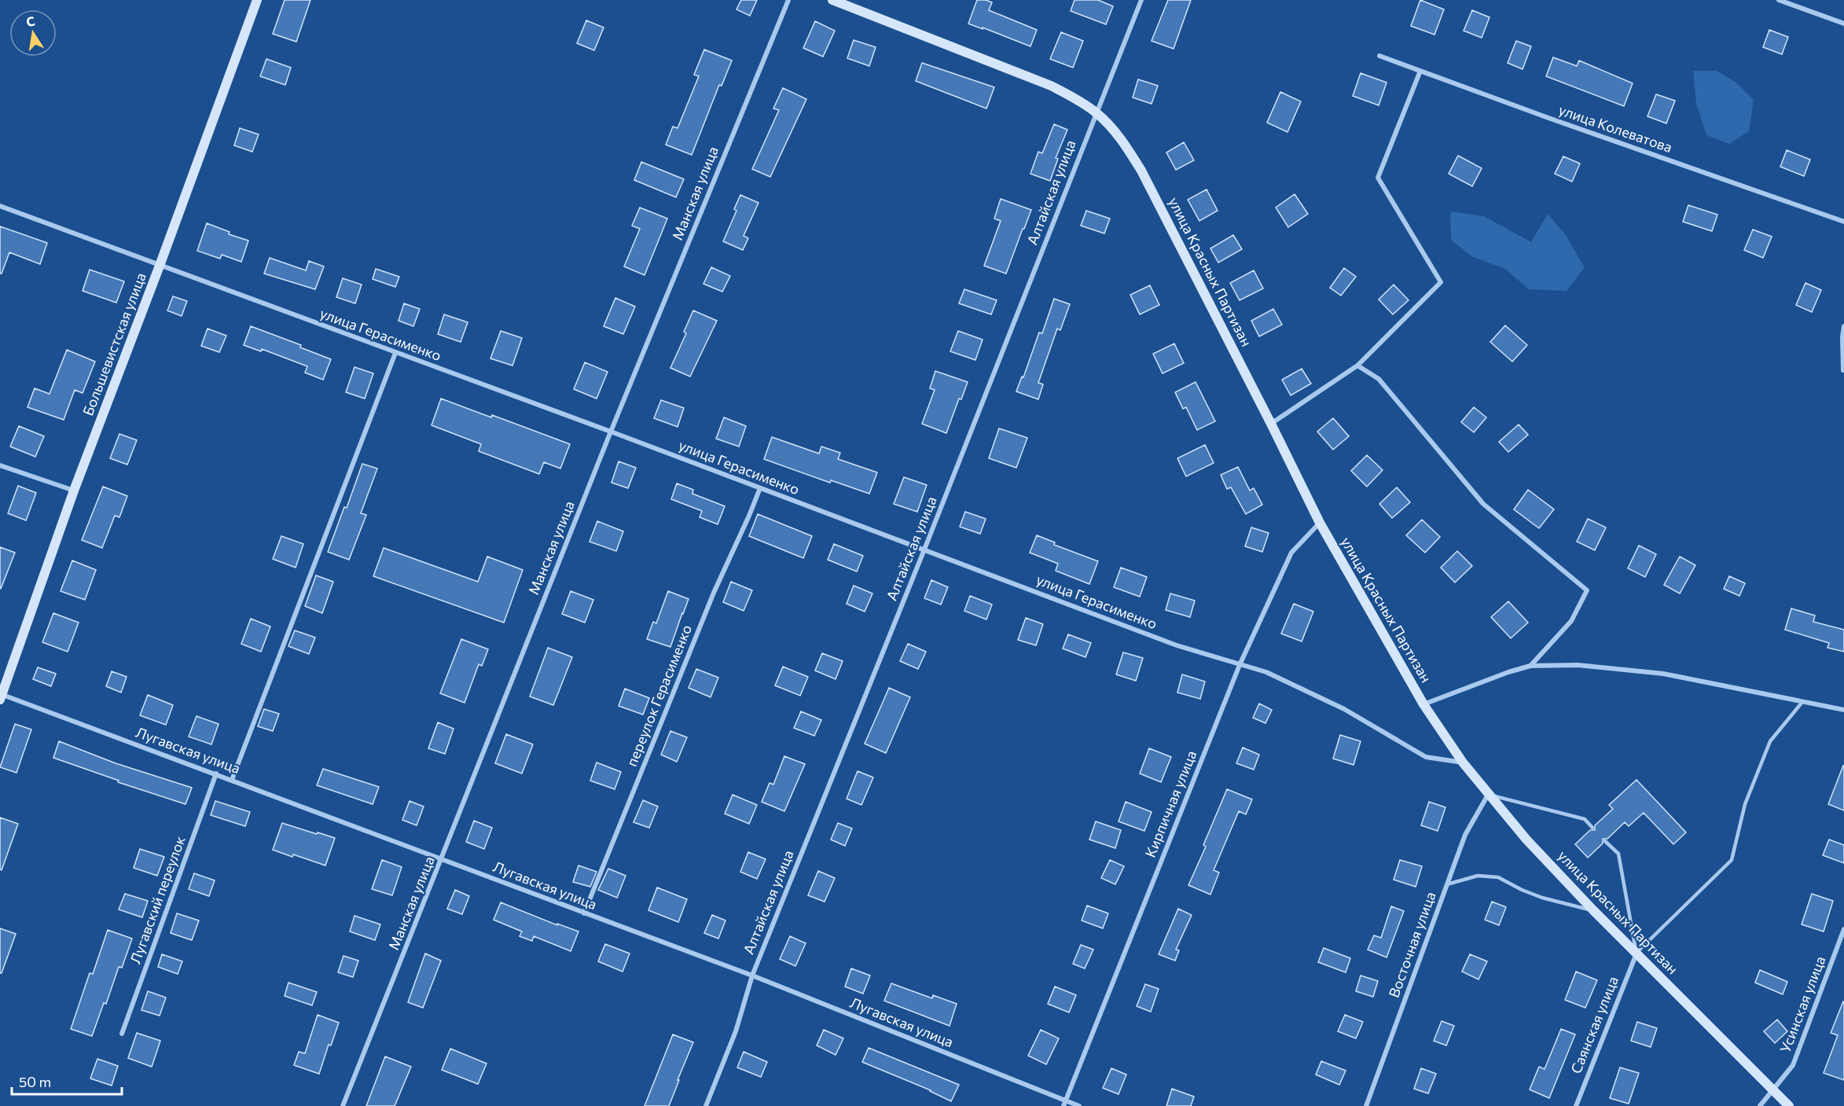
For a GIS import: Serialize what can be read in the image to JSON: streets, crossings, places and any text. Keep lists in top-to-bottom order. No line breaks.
{"streets":{"main road":["улица Красных Партизан","Большевистская улица"],"street":["улица Колеватова","Алтайская улица","Манская улица","улица Герасименко","переулок Герасименко","Лугавская улица","Кирпичная улица","Лугавский переулок","Восточная улица","Усинская улица","Саянская улица"]},"crossings":[["Алтайская улица","улица Красных Партизан"],["Алтайская улица","улица Герасименко"],["Алтайская улица","Лугавская улица"],["Манская улица","улица Герасименко"],["Манская улица","Лугавская улица"],["улица Красных Партизан","улица Герасименко"],["улица Красных Партизан","Кирпичная улица"],["улица Красных Партизан","Восточная улица"],["улица Красных Партизан","Усинская улица"],["улица Красных Партизан","Саянская улица"],["улица Герасименко","Большевистская улица"],["улица Герасименко","переулок Герасименко"],["улица Герасименко","Кирпичная улица"],["Большевистская улица","Лугавская улица"],["переулок Герасименко","Лугавская улица"],["Лугавская улица","Кирпичная улица"],["Лугавская улица","Лугавский переулок"]],"scale_bar":"50 m","north":"top"}
